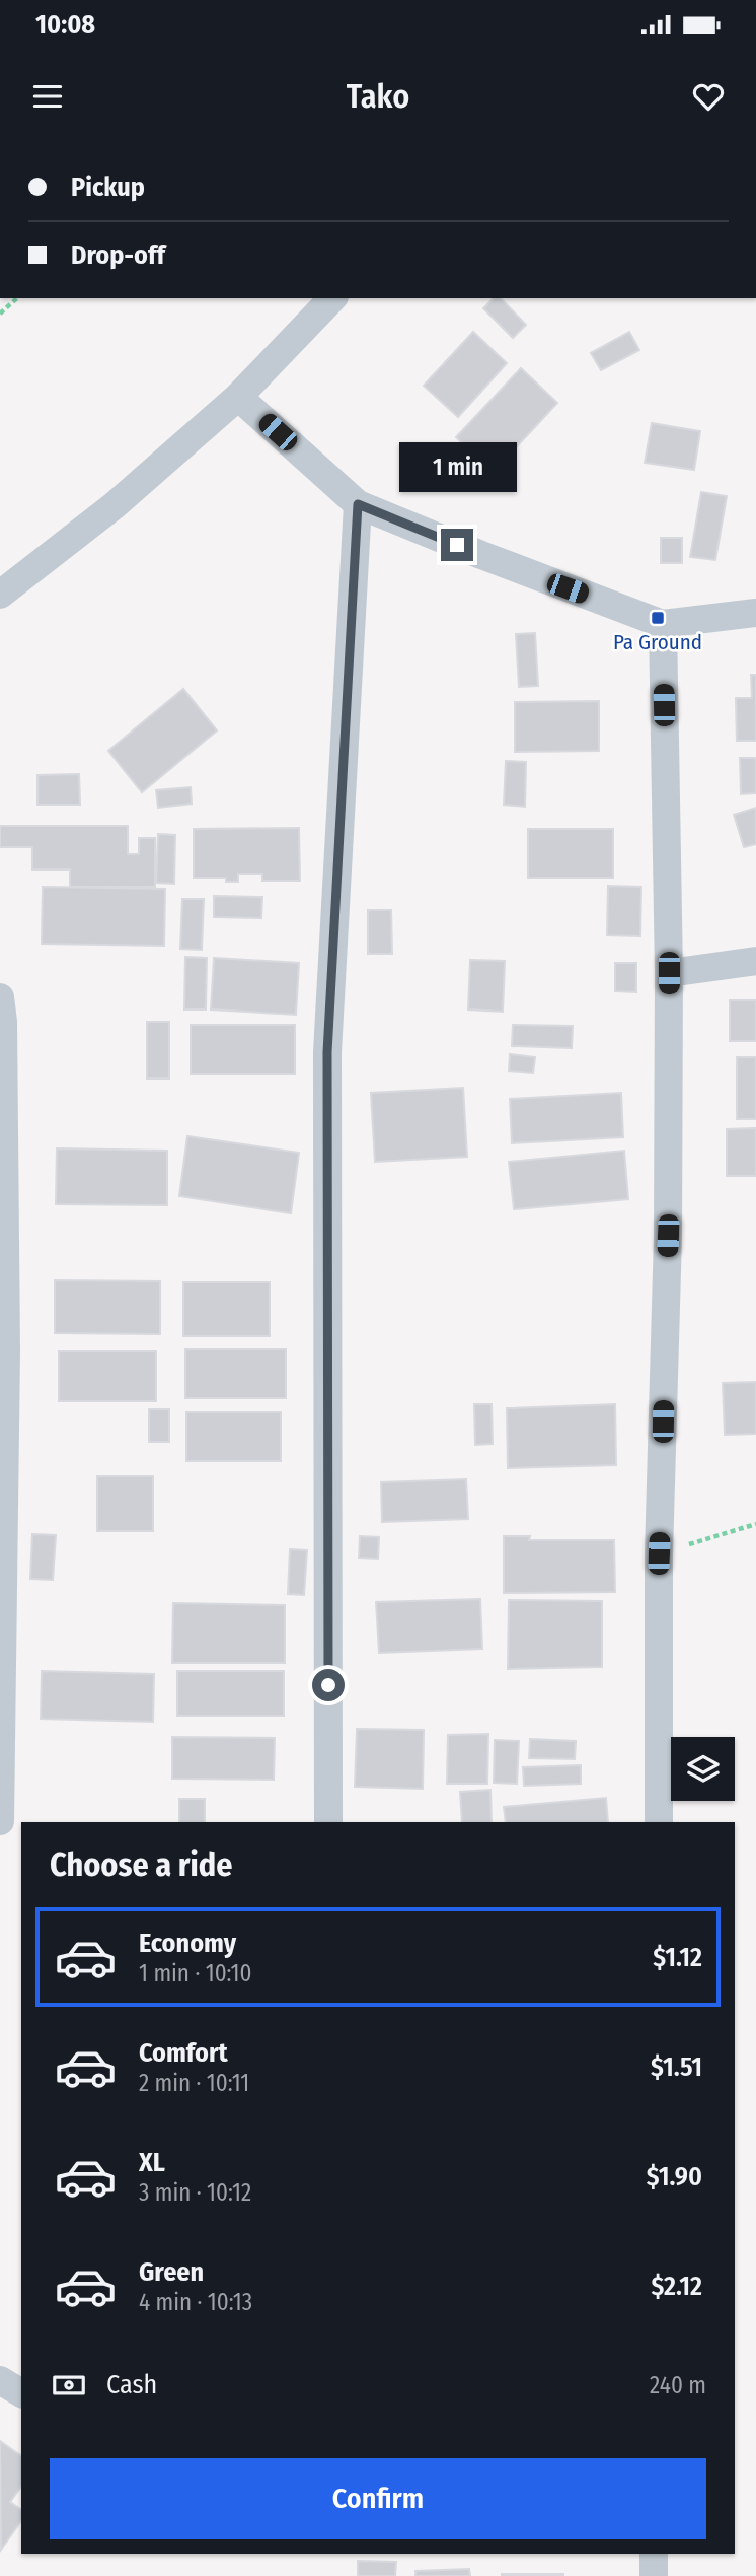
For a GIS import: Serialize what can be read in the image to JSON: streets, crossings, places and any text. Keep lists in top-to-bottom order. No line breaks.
{"places":{"transit":["Pa Ground"]},"page":{"status":"10:08","header":"Tako","banner":["Pickup","Drop-off"],"bubble":"1 min","heading":"Choose a ride","list":[{"name":"Economy","note":"1 min · 10:10","value":"$1.12"},{"name":"Comfort","note":"2 min · 10:11","value":"$1.51"},{"name":"XL","note":"3 min · 10:12","value":"$1.90"},{"name":"Green","note":"4 min · 10:13","value":"$2.12"}],"pay":["Cash","240 m"],"buttons":"Confirm"}}
